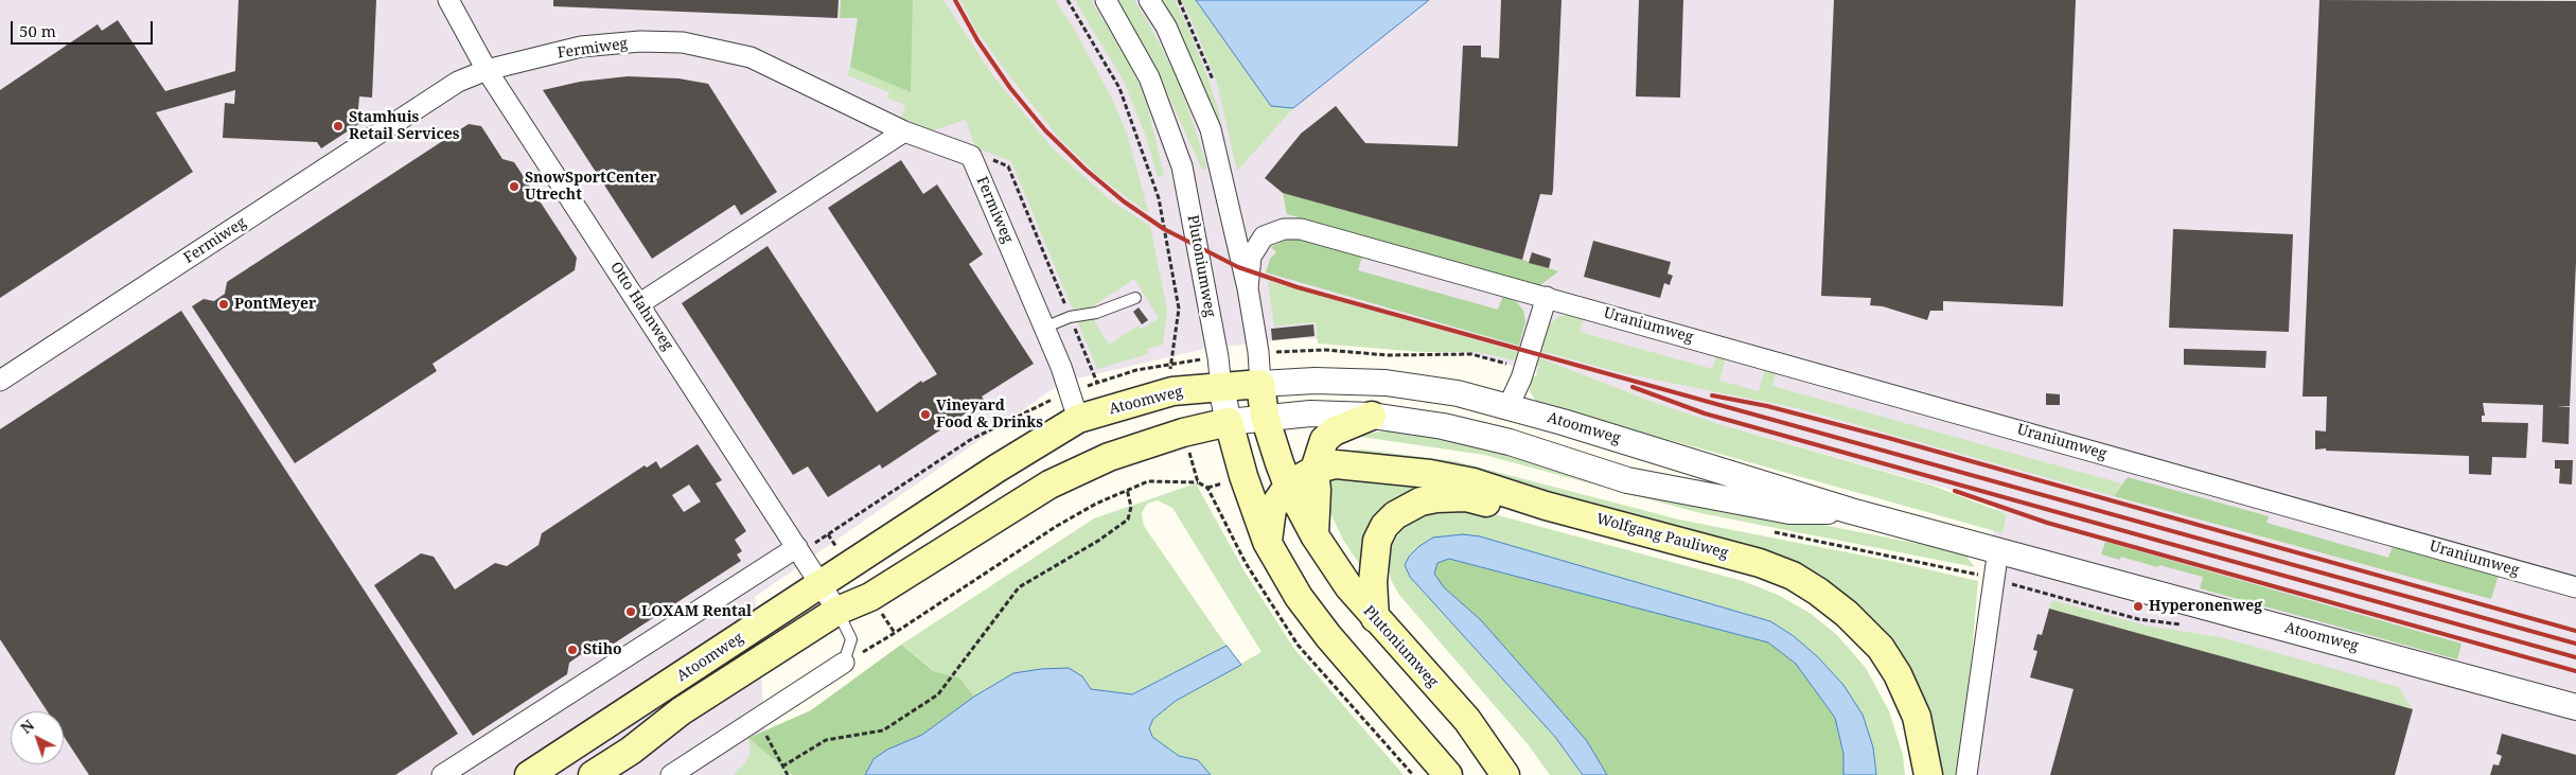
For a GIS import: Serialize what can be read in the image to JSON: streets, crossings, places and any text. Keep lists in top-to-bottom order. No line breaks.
{"streets":{"main road":["Plutoniumweg","Atoomweg","Wolfgang Pauliweg"],"street":["Fermiweg","Otto Hahnweg","Uraniumweg"]},"crossings":[["Fermiweg","Otto Hahnweg"],["Fermiweg","Atoomweg"],["Plutoniumweg","Uraniumweg"],["Plutoniumweg","Atoomweg"],["Plutoniumweg","Wolfgang Pauliweg"],["Otto Hahnweg","Atoomweg"]],"places":["Stamhuis Retail Services","SnowSportCenter Utrecht","PontMeyer","Vineyard Food & Drinks","Hyperonenweg","LOXAM Rental","Stiho"],"scale_bar":"50 m","north":"top left"}
